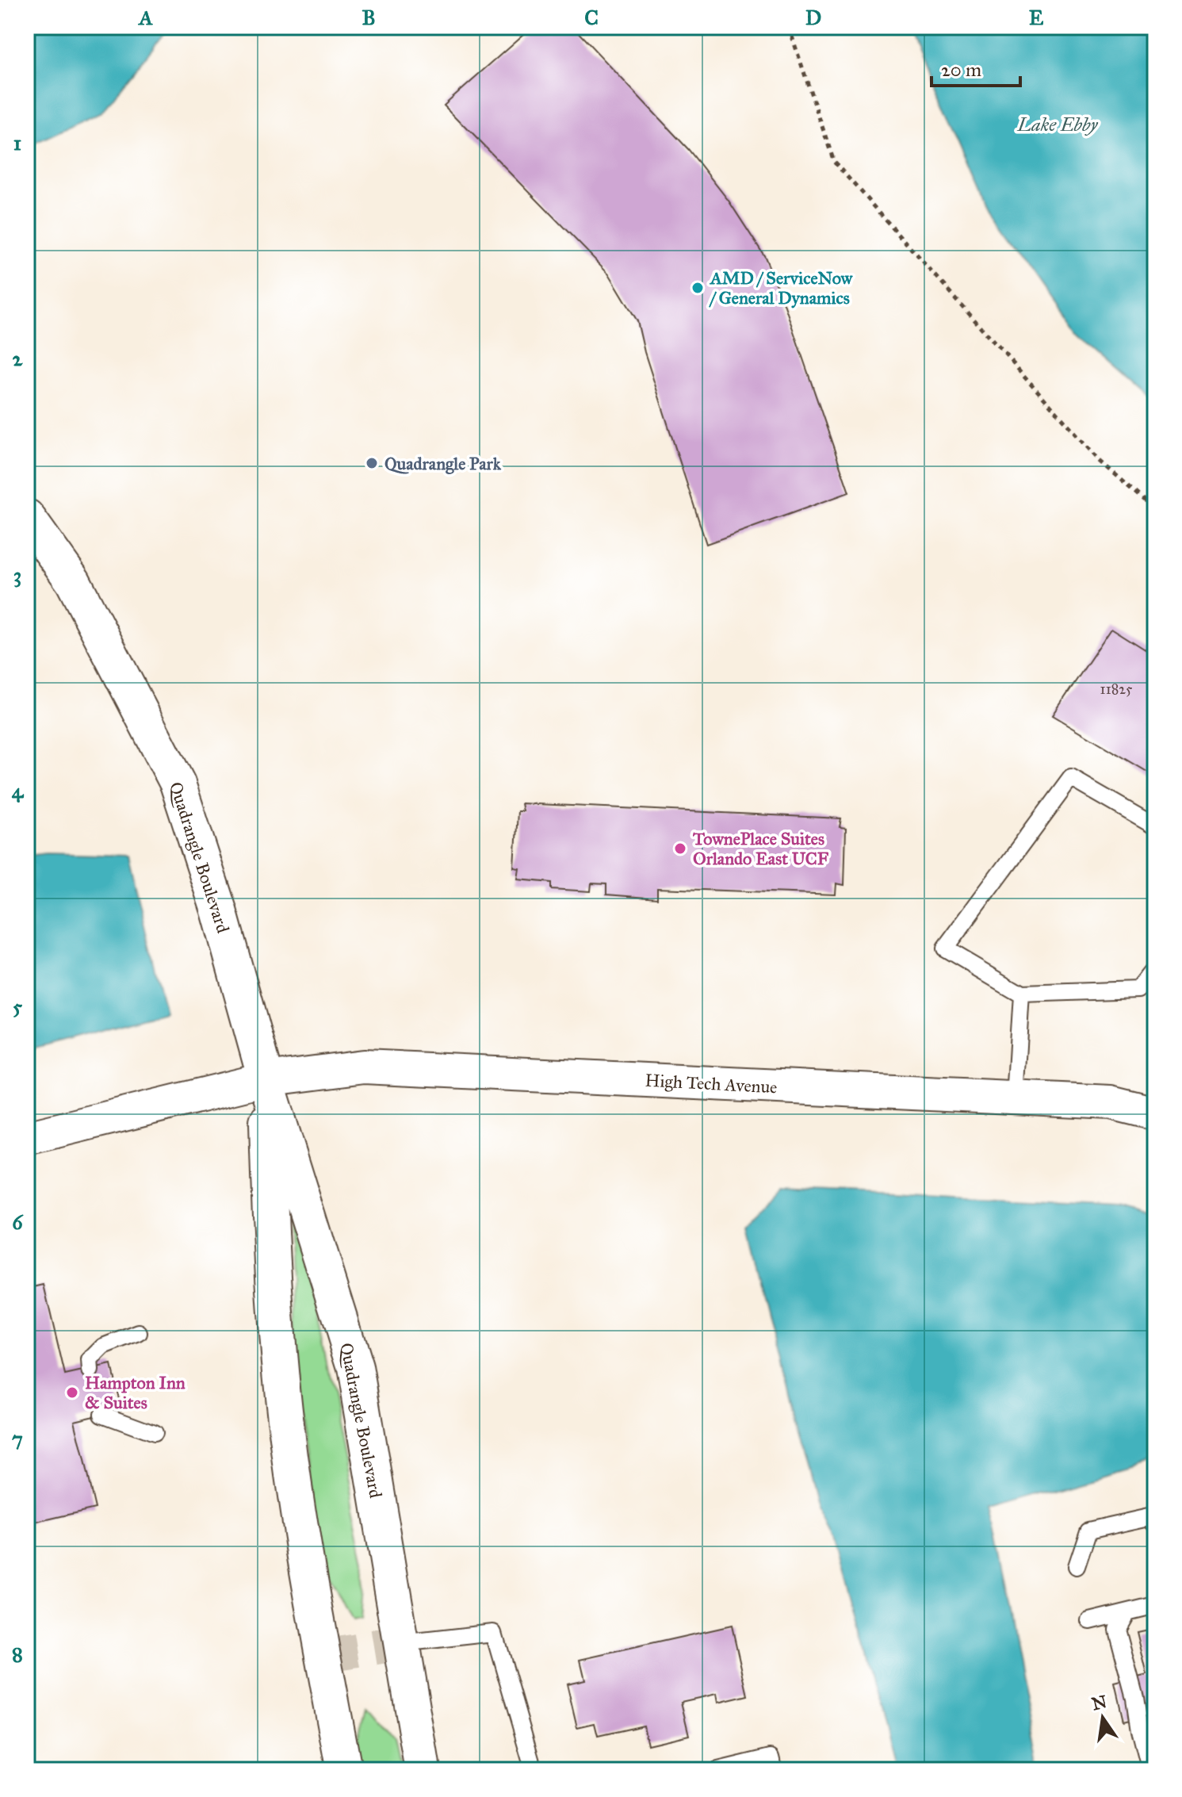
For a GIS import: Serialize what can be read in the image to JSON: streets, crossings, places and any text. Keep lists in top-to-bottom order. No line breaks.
{"streets":{"street":["Quadrangle Boulevard","High Tech Avenue"]},"crossings":[["Quadrangle Boulevard","High Tech Avenue"]],"water":["Lake Ebby"],"places":["AMD / ServiceNow / General Dynamics","Quadrangle Park","TownePlace Suites Orlando East UCF","Hampton Inn & Suites"],"house_numbers":["11825"],"scale_bar":"20 m","north":"top","grid":{"columns":["A","B","C","D","E"],"rows":["1","2","3","4","5","6","7","8"]}}
